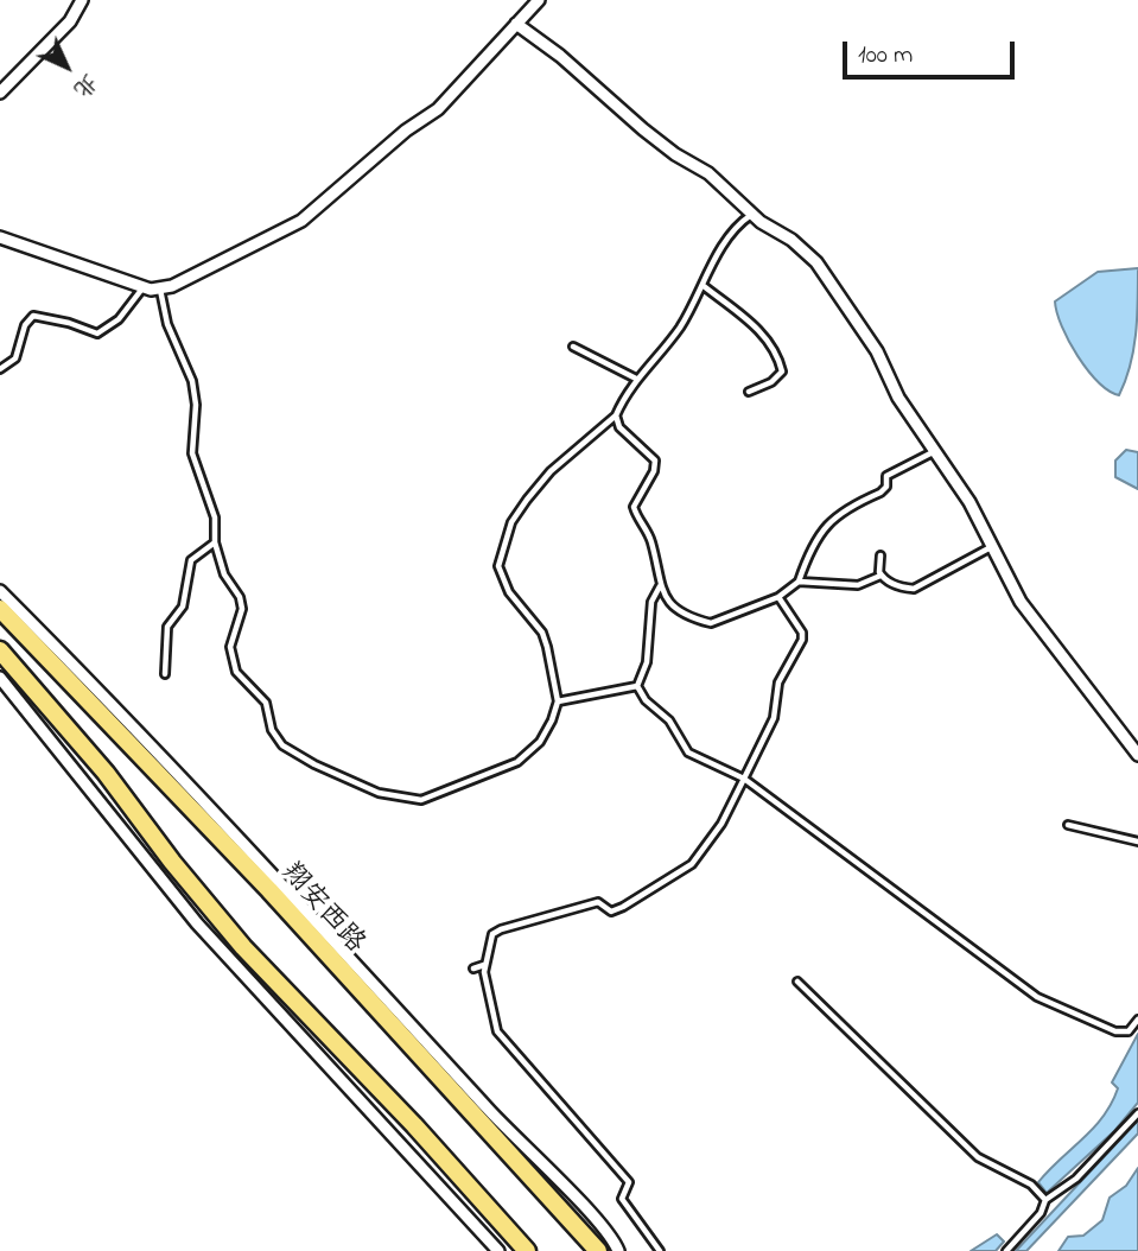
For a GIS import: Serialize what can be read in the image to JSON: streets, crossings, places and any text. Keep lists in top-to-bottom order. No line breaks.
{"streets":{"main road":["翔安西路"]},"scale_bar":"100 m","north":"bottom right"}
